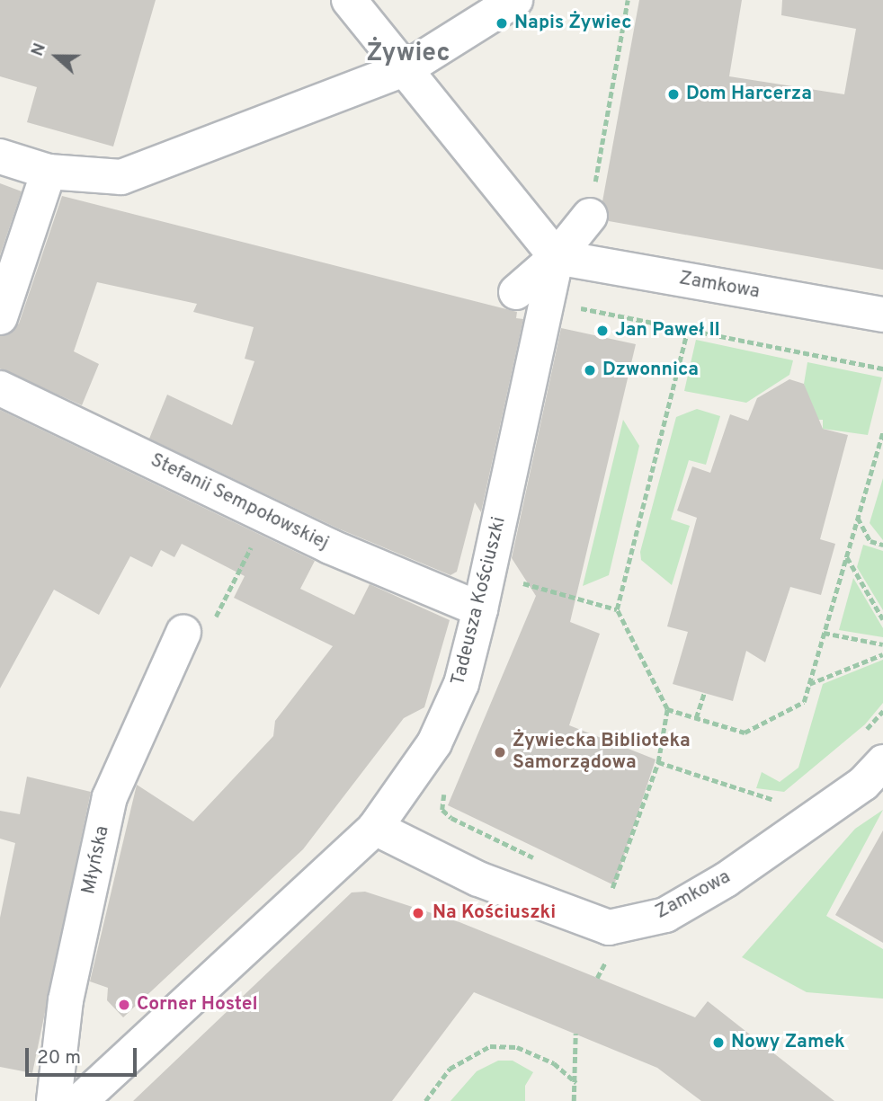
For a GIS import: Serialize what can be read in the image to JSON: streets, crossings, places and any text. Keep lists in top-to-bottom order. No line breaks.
{"streets":{"street":["Zamkowa","Stefanii Sempołowskiej","Tadeusza Kościuszki","Młyńska"]},"crossings":[["Zamkowa","Tadeusza Kościuszki"],["Stefanii Sempołowskiej","Tadeusza Kościuszki"]],"districts":["Żywiec"],"places":["Napis Żywiec","Dom Harcerza","Jan Paweł II","Dzwonnica","Żywiecka Biblioteka Samorządowa","Na Kościuszki","Corner Hostel","Nowy Zamek"],"scale_bar":"20 m","north":"left"}
